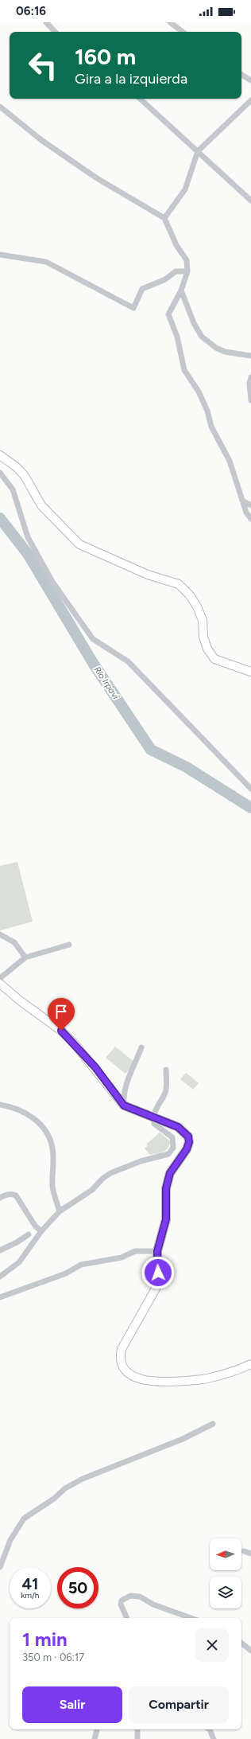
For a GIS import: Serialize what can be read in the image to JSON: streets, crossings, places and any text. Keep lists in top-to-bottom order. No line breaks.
{"water":["Río Irpavi"],"north":"left","page":{"status":"06:16","turn":["160 m","Gira a la izquierda"],"speed":"41 km/h","limit":"50","heading":["1 min","350 m · 06:17"],"buttons":["Salir","Compartir"]}}
